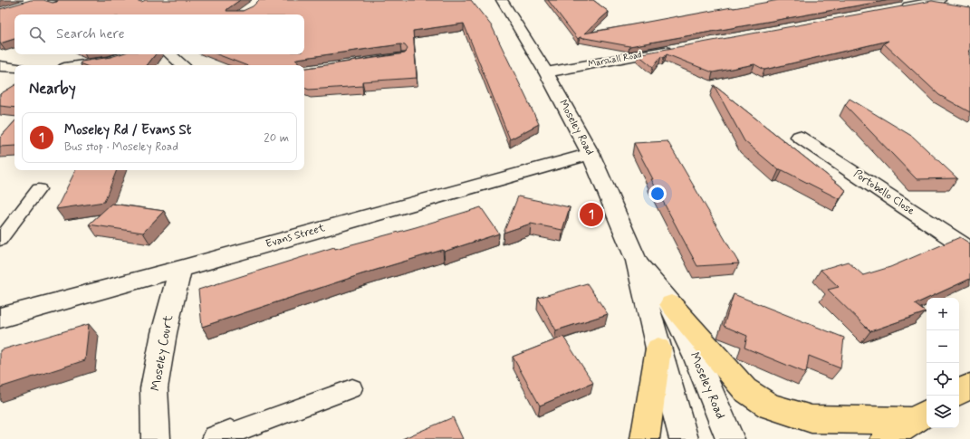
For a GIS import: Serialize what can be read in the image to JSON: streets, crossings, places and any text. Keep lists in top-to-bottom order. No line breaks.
{"streets":{"street":["Marshall Road","Moseley Road","Portobello Close","Evans Street","Moseley Court"]},"crossings":[["Marshall Road","Moseley Road"],["Moseley Road","Evans Street"],["Evans Street","Moseley Court"]],"page":{"search":"Search here","heading":"Nearby","list":[{"mark":"1","name":"Moseley Rd / Evans St","note":"Bus stop · Moseley Road","value":"20 m"}],"pins":"1","map_buttons":["+","−"]}}
